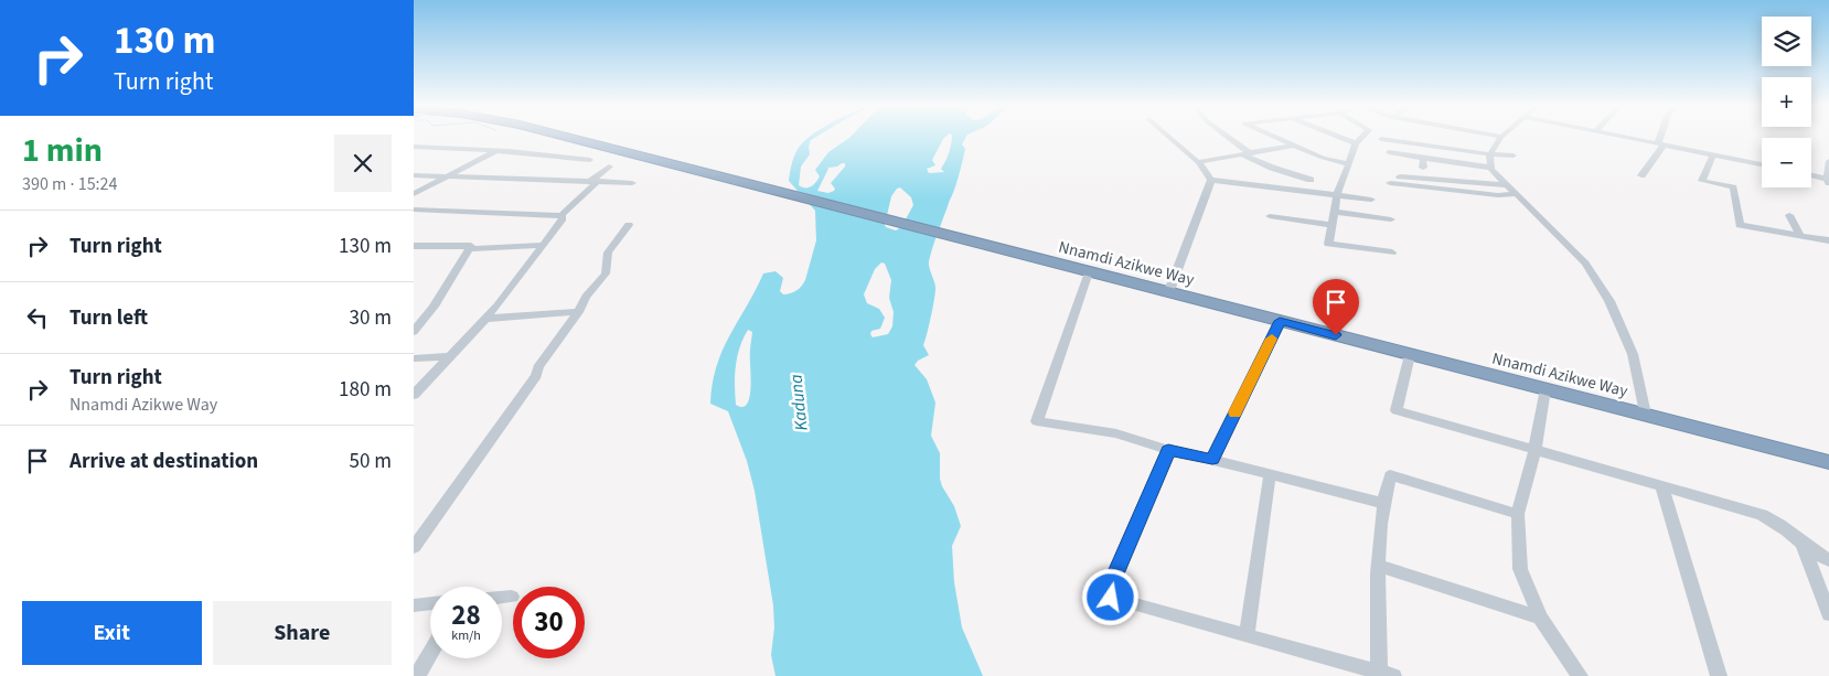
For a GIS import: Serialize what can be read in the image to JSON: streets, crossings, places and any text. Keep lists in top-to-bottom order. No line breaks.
{"streets":{"highway":["Nnamdi Azikwe Way"]},"water":["Kaduna"],"page":{"turn":["130 m","Turn right"],"map_buttons":["+","−"],"heading":["1 min","390 m · 15:24"],"list":[{"name":"Turn right","value":"130 m"},{"name":"Turn left","value":"30 m"},{"name":"Turn right","note":"Nnamdi Azikwe Way","value":"180 m"},{"name":"Arrive at destination","value":"50 m"}],"speed":"28 km/h","limit":"30","buttons":["Exit","Share"]}}
